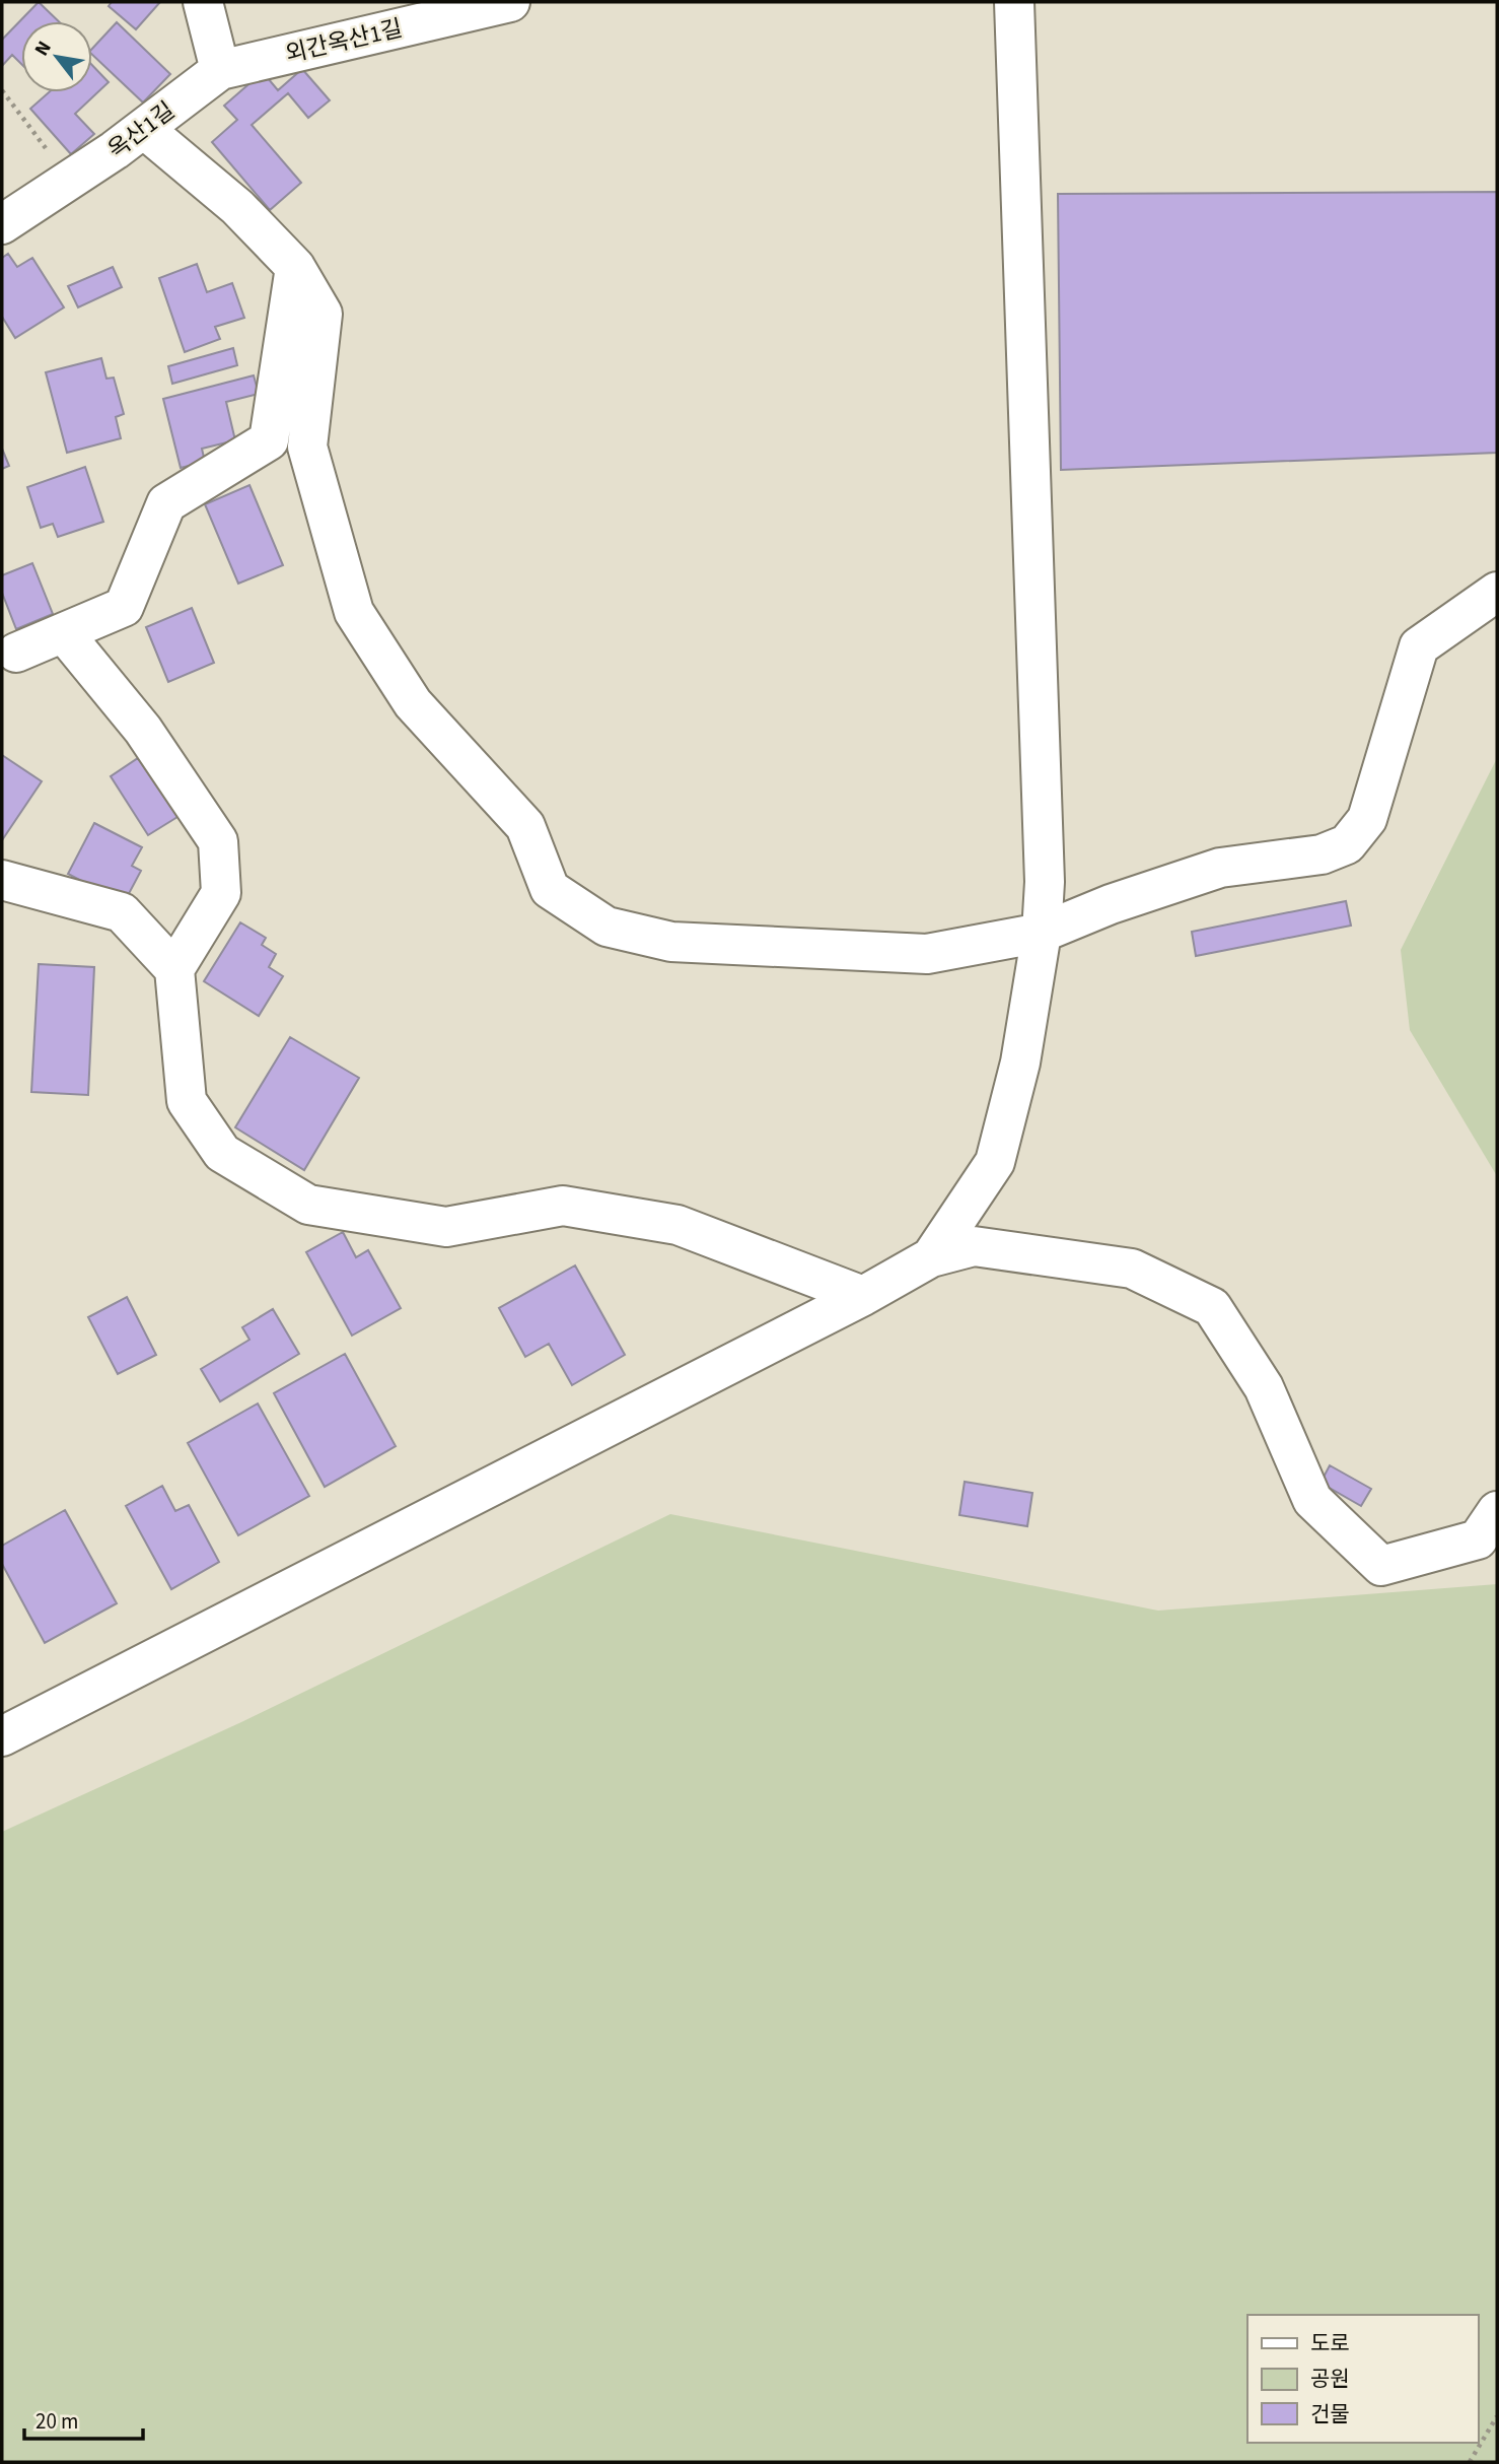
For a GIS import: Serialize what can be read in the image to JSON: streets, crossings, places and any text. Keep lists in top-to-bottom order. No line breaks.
{"streets":{"street":["외간옥산1길","옥산1길"]},"crossings":[["외간옥산1길","옥산1길"]],"legend":["도로","공원","건물"],"scale_bar":"20 m","north":"top left"}
